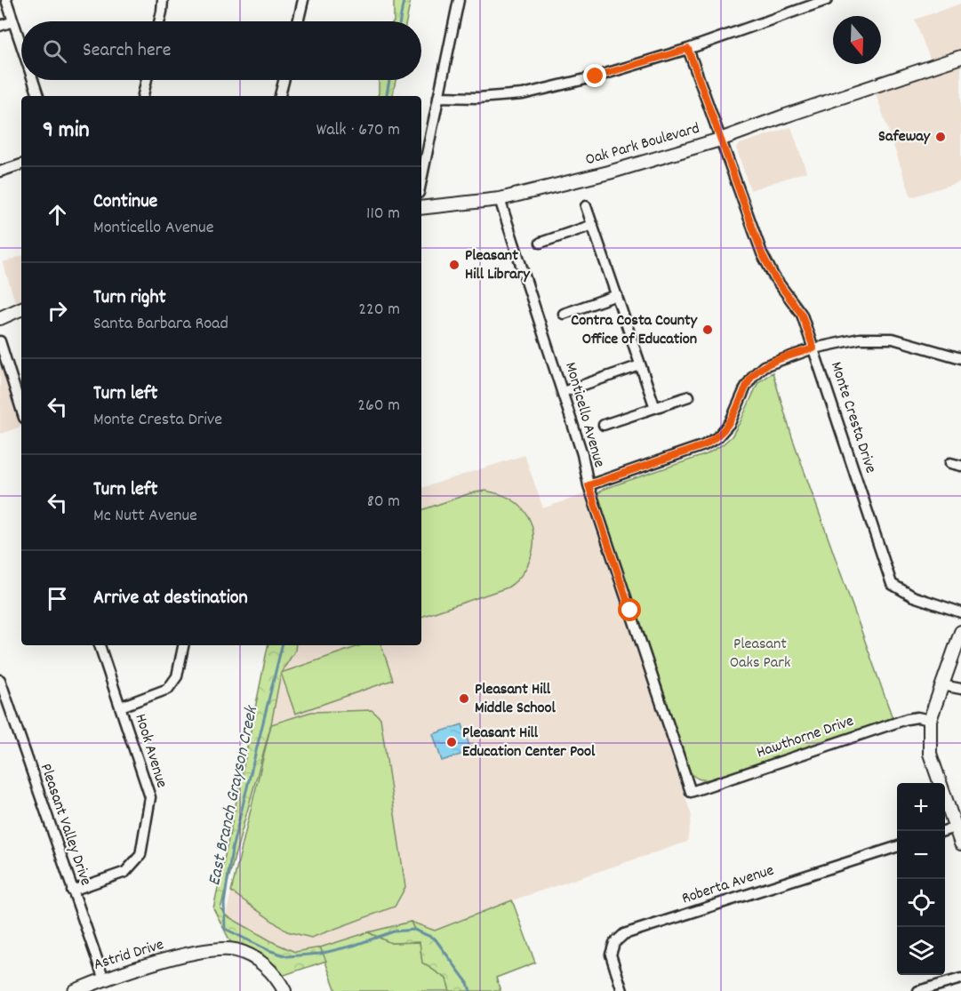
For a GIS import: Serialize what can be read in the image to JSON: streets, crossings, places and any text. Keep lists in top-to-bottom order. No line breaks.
{"streets":{"street":["Oak Park Boulevard","Monticello Avenue","Monte Cresta Drive","Hawthorne Drive","Hook Avenue","Pleasant Valley Drive","Roberta Avenue","Astrid Drive"]},"crossings":[["Oak Park Boulevard","Monticello Avenue"],["Oak Park Boulevard","Monte Cresta Drive"],["Monticello Avenue","Hawthorne Drive"],["Hook Avenue","Pleasant Valley Drive"],["Pleasant Valley Drive","Astrid Drive"]],"water":["East Branch Grayson Creek"],"parks":["Pleasant Oaks Park"],"places":["Safeway","Pleasant Hill Library","Contra Costa County Office of Education","Pleasant Hill Middle School","Pleasant Hill Education Center Pool"],"north":"bottom","page":{"search":"Search here","heading":["9 min","Walk · 670 m"],"list":[["Continue","Monticello Avenue","110 m"],["Turn right","Santa Barbara Road","220 m"],["Turn left","Monte Cresta Drive","260 m"],["Turn left","Mc Nutt Avenue","80 m"],"Arrive at destination"],"map_buttons":["+","−"]}}
